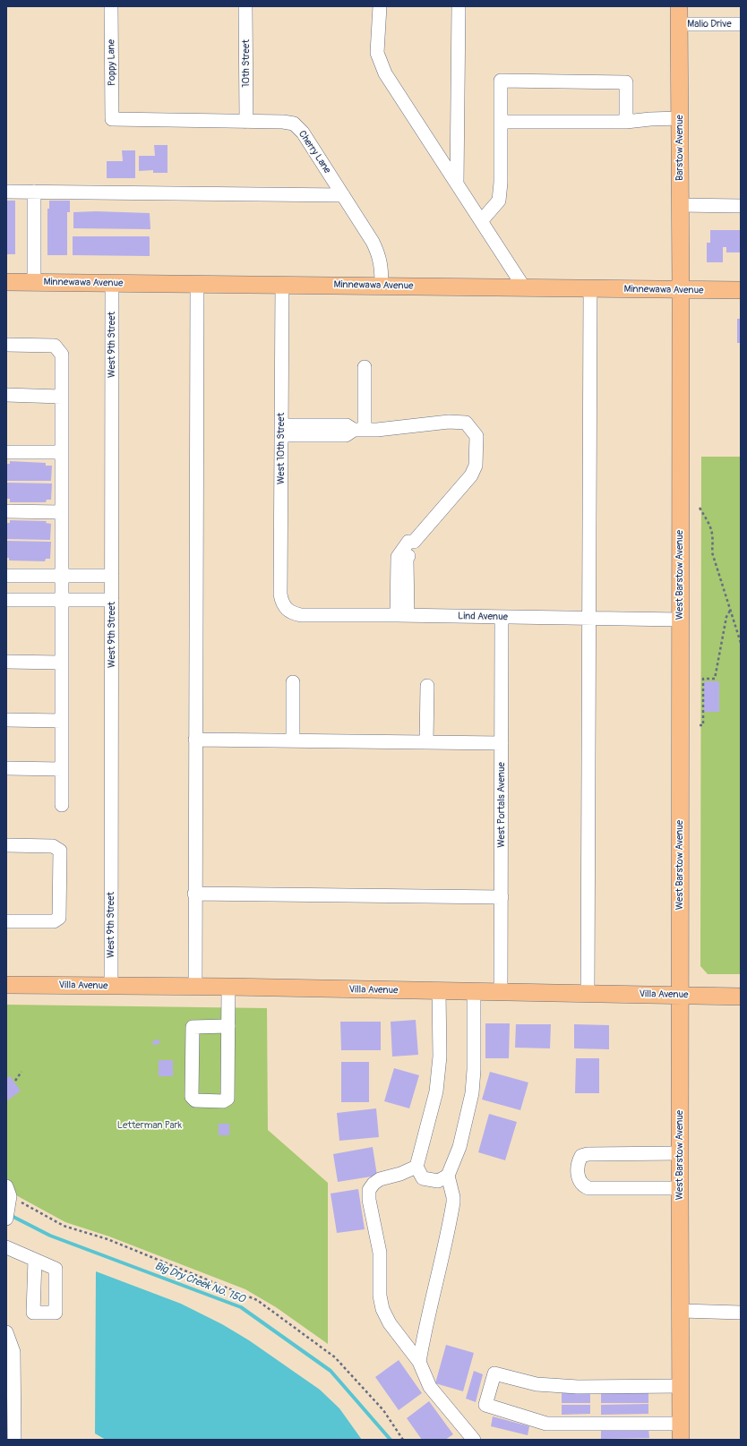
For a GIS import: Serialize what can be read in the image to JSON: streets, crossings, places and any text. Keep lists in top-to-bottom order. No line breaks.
{"streets":{"main road":["Barstow Avenue","Minnewawa Avenue","West Barstow Avenue","Villa Avenue"],"street":["Malio Drive","Poppy Lane","10th Street","Cherry Lane","West 9th Street","West 10th Street","Lind Avenue","West Portals Avenue"]},"crossings":[["Malio Drive","Barstow Avenue"],["Poppy Lane","Cherry Lane"],["10th Street","Cherry Lane"],["Barstow Avenue","Minnewawa Avenue"],["Barstow Avenue","West Barstow Avenue"],["Cherry Lane","Minnewawa Avenue"],["Minnewawa Avenue","West 9th Street"],["Minnewawa Avenue","West 10th Street"],["Minnewawa Avenue","West Barstow Avenue"],["West 9th Street","Villa Avenue"],["West 10th Street","Lind Avenue"],["West Barstow Avenue","Lind Avenue"],["West Barstow Avenue","Villa Avenue"],["Lind Avenue","West Portals Avenue"],["West Portals Avenue","Villa Avenue"]],"water":["Big Dry Creek No. 150"],"parks":["Letterman Park"]}
